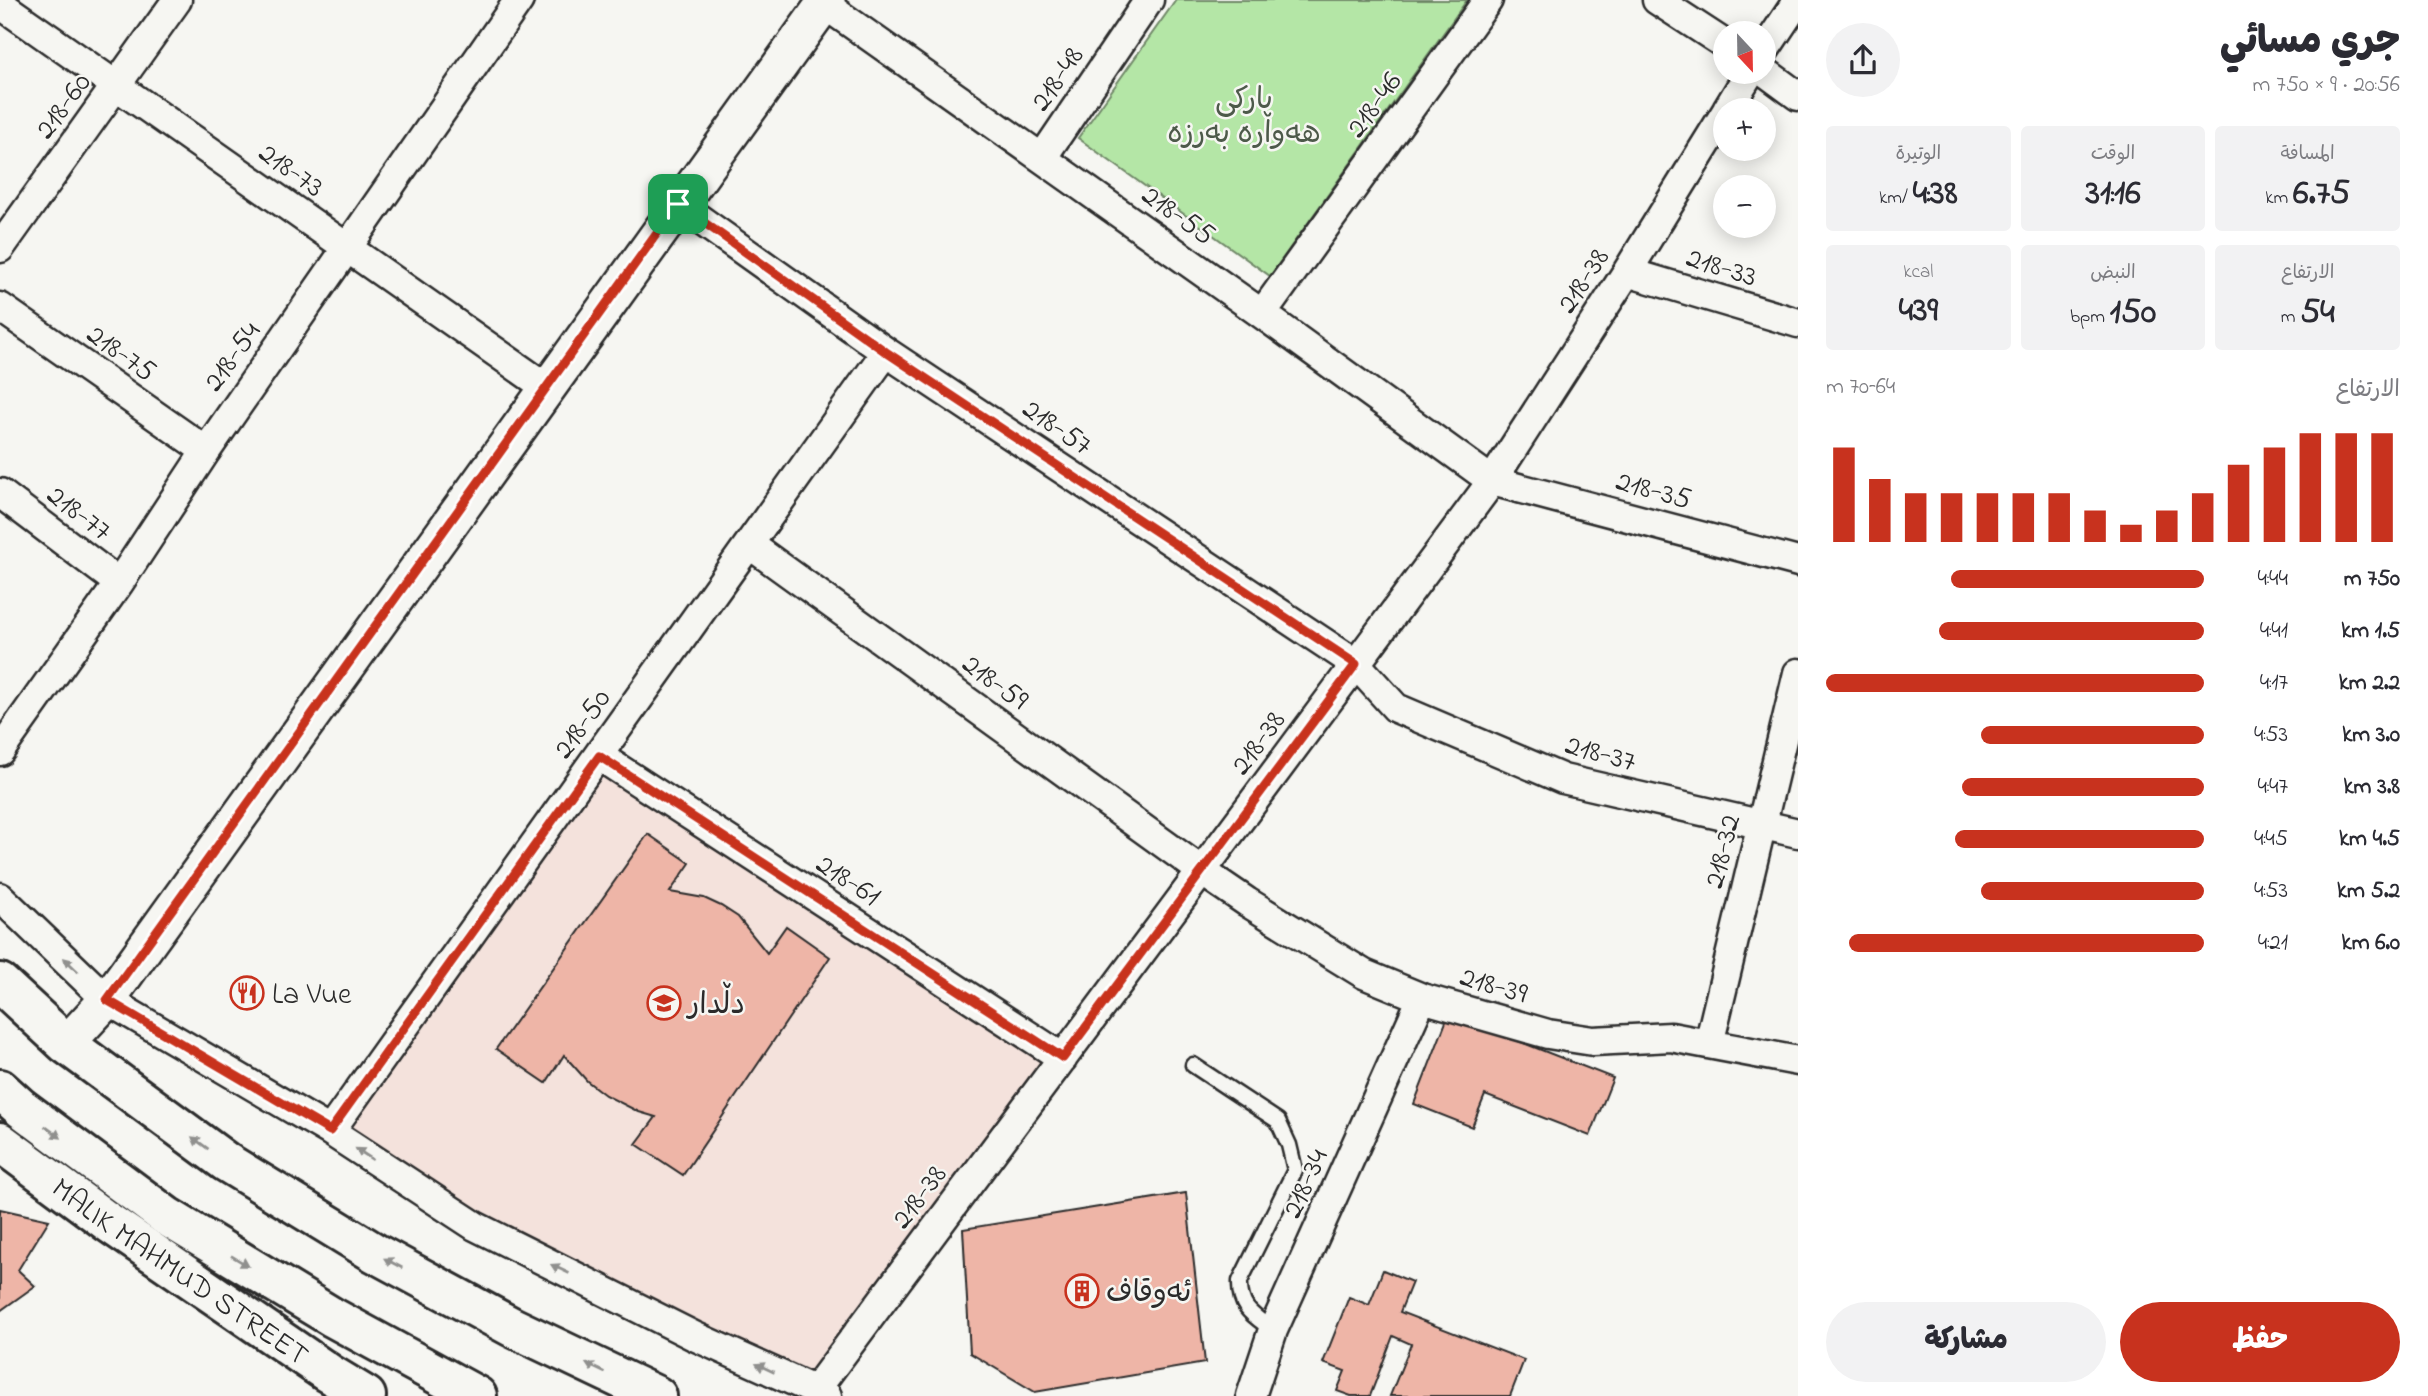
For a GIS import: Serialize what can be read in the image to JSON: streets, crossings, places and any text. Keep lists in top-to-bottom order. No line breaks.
{"streets":{"main road":["MALIK MAHMUD STREET"],"street":["218-48","218-46","218-60","218-73","218-55","218-33","218-38","218-75","218-54","218-57","218-35","218-77","218-59","218-50","218-37","218-32","218-61","218-39","218-34"]},"crossings":[["218-48","218-55"],["218-46","218-55"],["218-60","218-73"],["218-73","218-54"],["218-55","218-38"],["218-55","218-35"],["218-33","218-38"],["218-38","218-57"],["218-38","218-35"],["218-38","218-59"],["218-38","218-61"],["218-38","218-39"],["218-75","218-54"],["218-54","218-77"],["218-57","218-50"],["218-57","218-37"],["218-59","218-50"],["218-59","218-39"],["218-50","218-61"],["218-37","218-32"],["218-32","218-39"],["218-39","218-34"]],"parks":["پارکی هەوارە بەرزە"],"places":{"restaurant":["La Vue"],"school or university":["دڵدار"],"building":["ئەوقاف"]},"north":"bottom","page":{"heading":["جري مسائي","20:56 · 9 × 750 m"],"map_buttons":["+","−"],"stats":[["المسافة","6.75 km"],["الوقت","31:16"],["الوتيرة","4:38 /km"],["الارتفاع","54 m"],["النبض","150 bpm"],["kcal","439"]],"chart":["الارتفاع","64–70 m"],"list":[{"name":"750 m","note":"4:44"},{"name":"1.5 km","note":"4:41"},{"name":"2.2 km","note":"4:17"},{"name":"3.0 km","note":"4:53"},{"name":"3.8 km","note":"4:47"},{"name":"4.5 km","note":"4:45"},{"name":"5.2 km","note":"4:53"},{"name":"6.0 km","note":"4:21"}],"buttons":["حفظ","مشاركة"]}}
